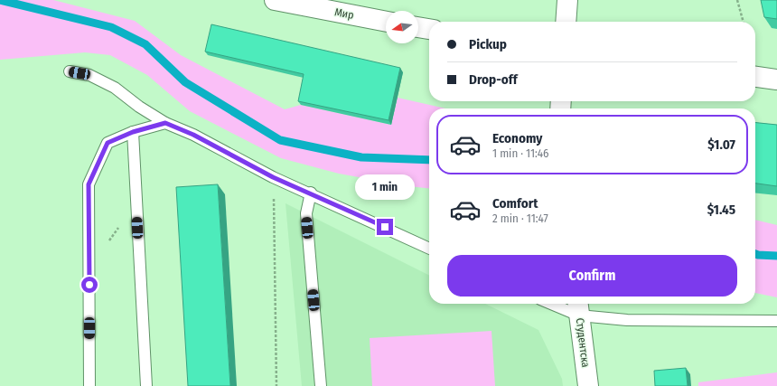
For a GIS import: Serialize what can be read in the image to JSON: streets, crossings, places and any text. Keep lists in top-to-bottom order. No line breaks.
{"streets":{"street":["Мир","Студентска"]},"north":"left","page":{"banner":["Pickup","Drop-off"],"list":[{"name":"Economy","note":"1 min · 11:46","value":"$1.07"},{"name":"Comfort","note":"2 min · 11:47","value":"$1.45"}],"bubble":"1 min","buttons":"Confirm"}}
